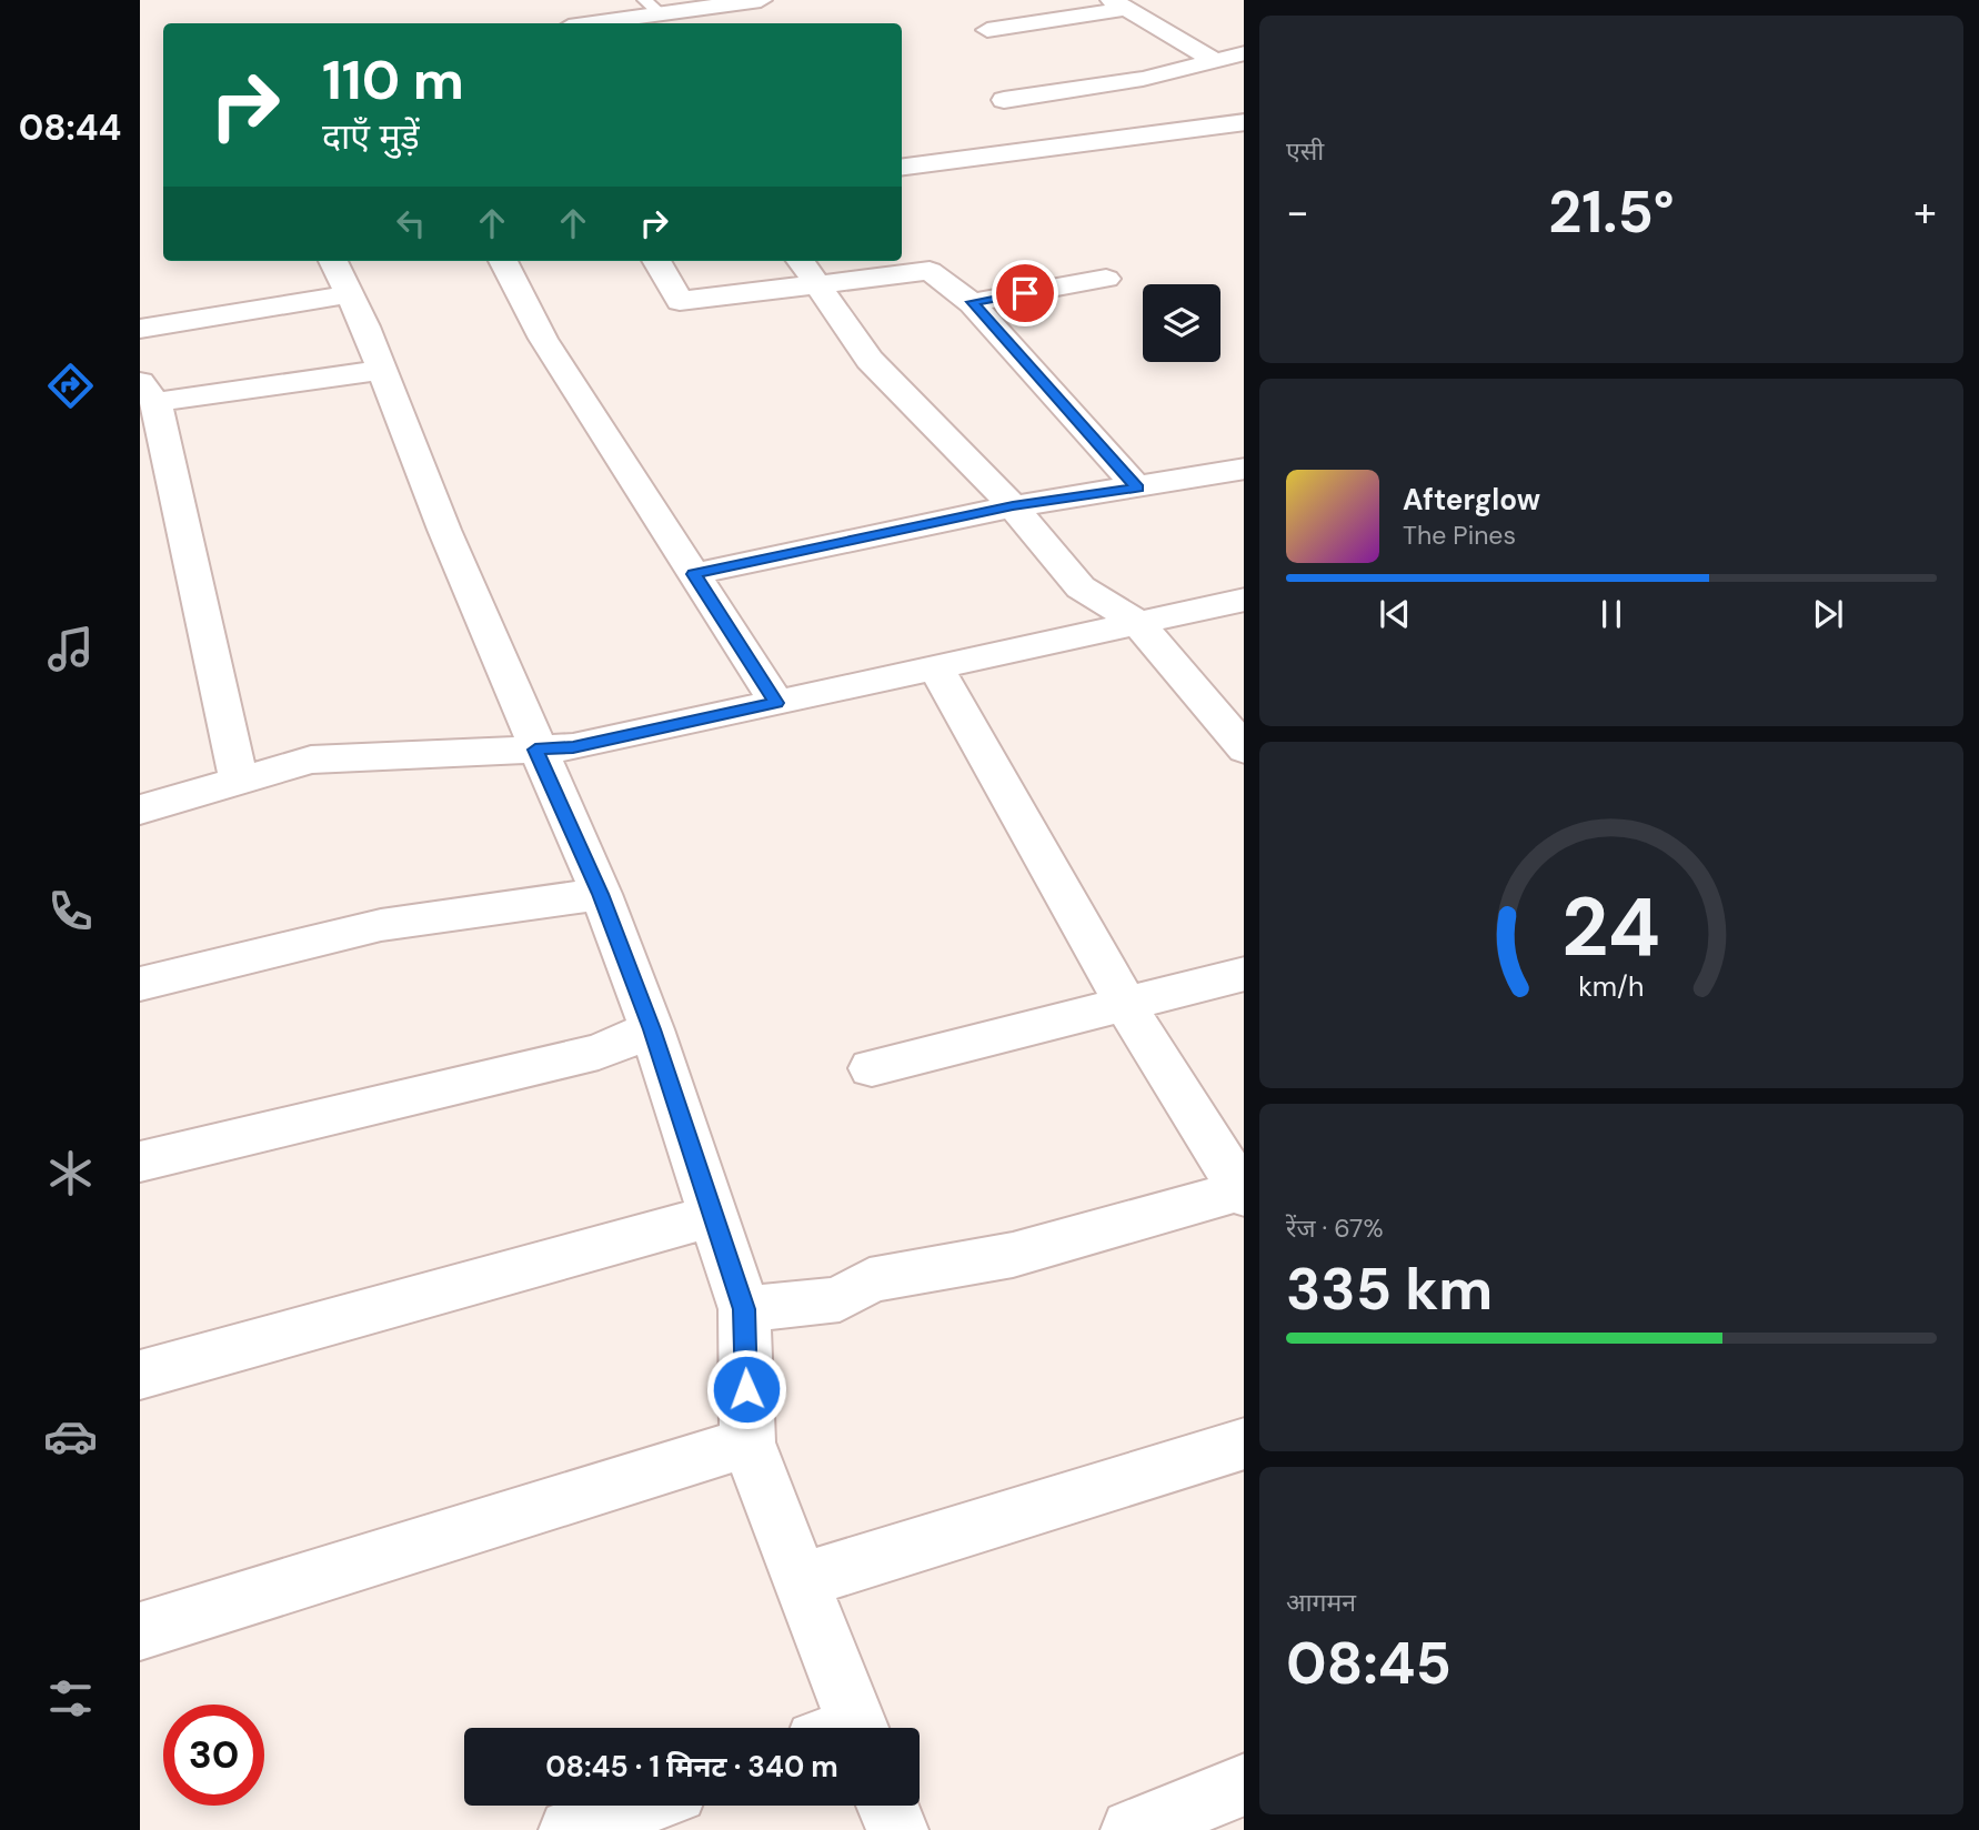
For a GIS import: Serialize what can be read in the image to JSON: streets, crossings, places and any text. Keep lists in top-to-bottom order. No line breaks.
{"page":{"tabs":"08:44","tile":["एसी",["रेंज · 67%","335 km"],["आगमन","08:45"]],"turn":["110 m","दाएँ मुड़ें"],"heat":["−","21.5°","+"],"song":["Afterglow","The Pines"],"limit":"30","trip":"08:45 · 1 मिनट · 340 m","gauge":["24","km/h"]}}
